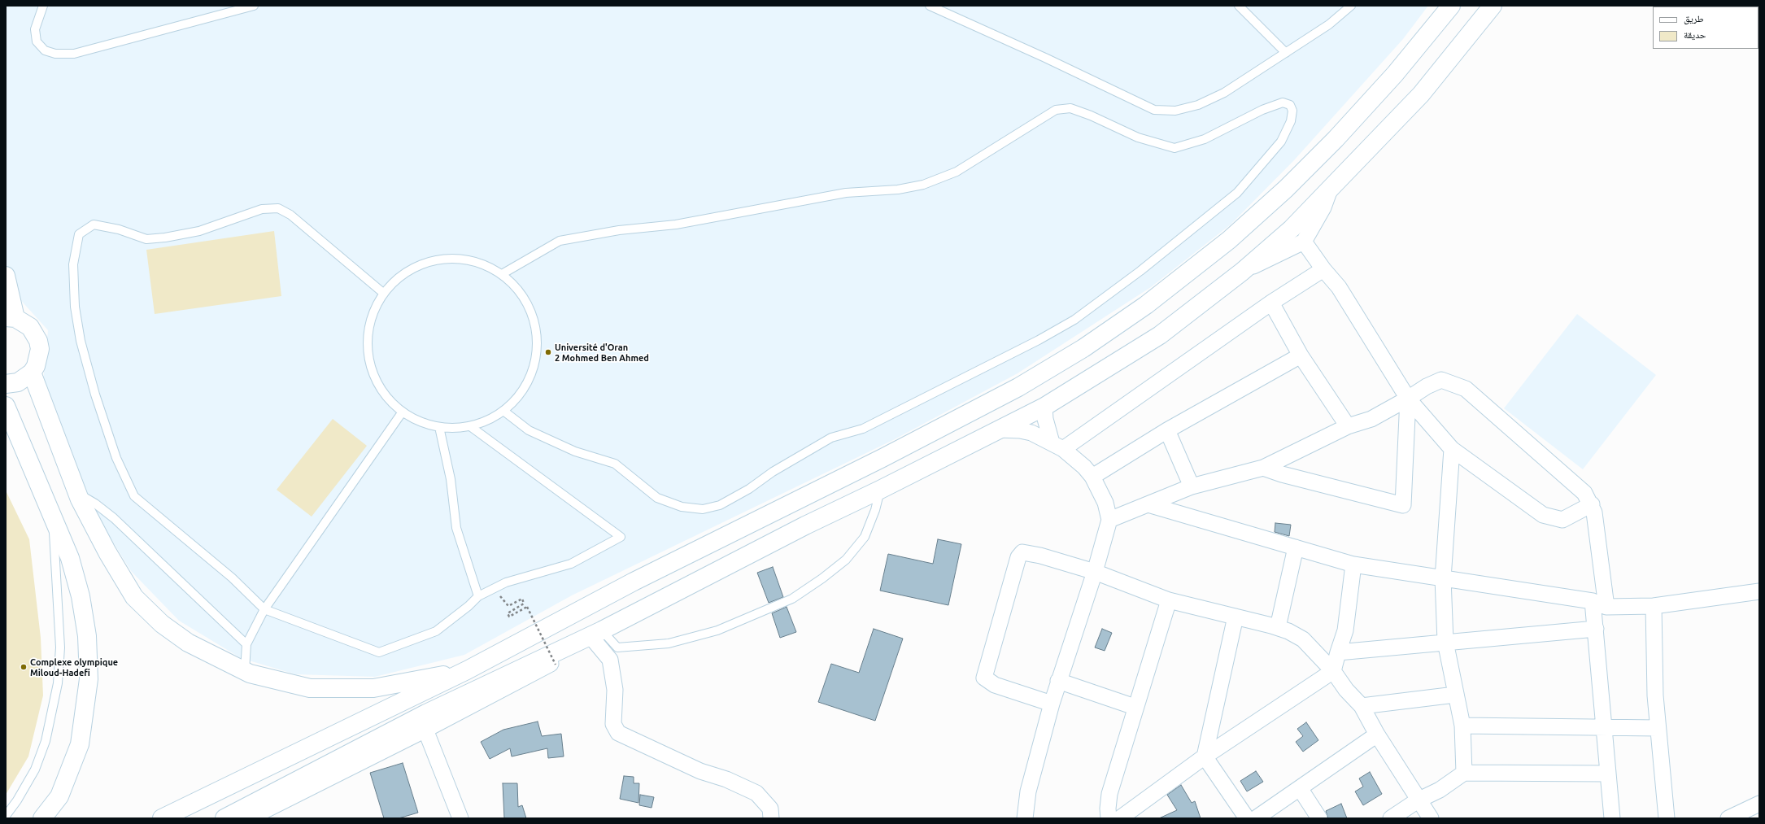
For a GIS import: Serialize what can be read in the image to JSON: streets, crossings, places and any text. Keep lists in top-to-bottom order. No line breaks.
{"places":["Université d'Oran 2 Mohmed Ben Ahmed","Complexe olympique Miloud-Hadefi"],"legend":["طريق","حديقة"]}
